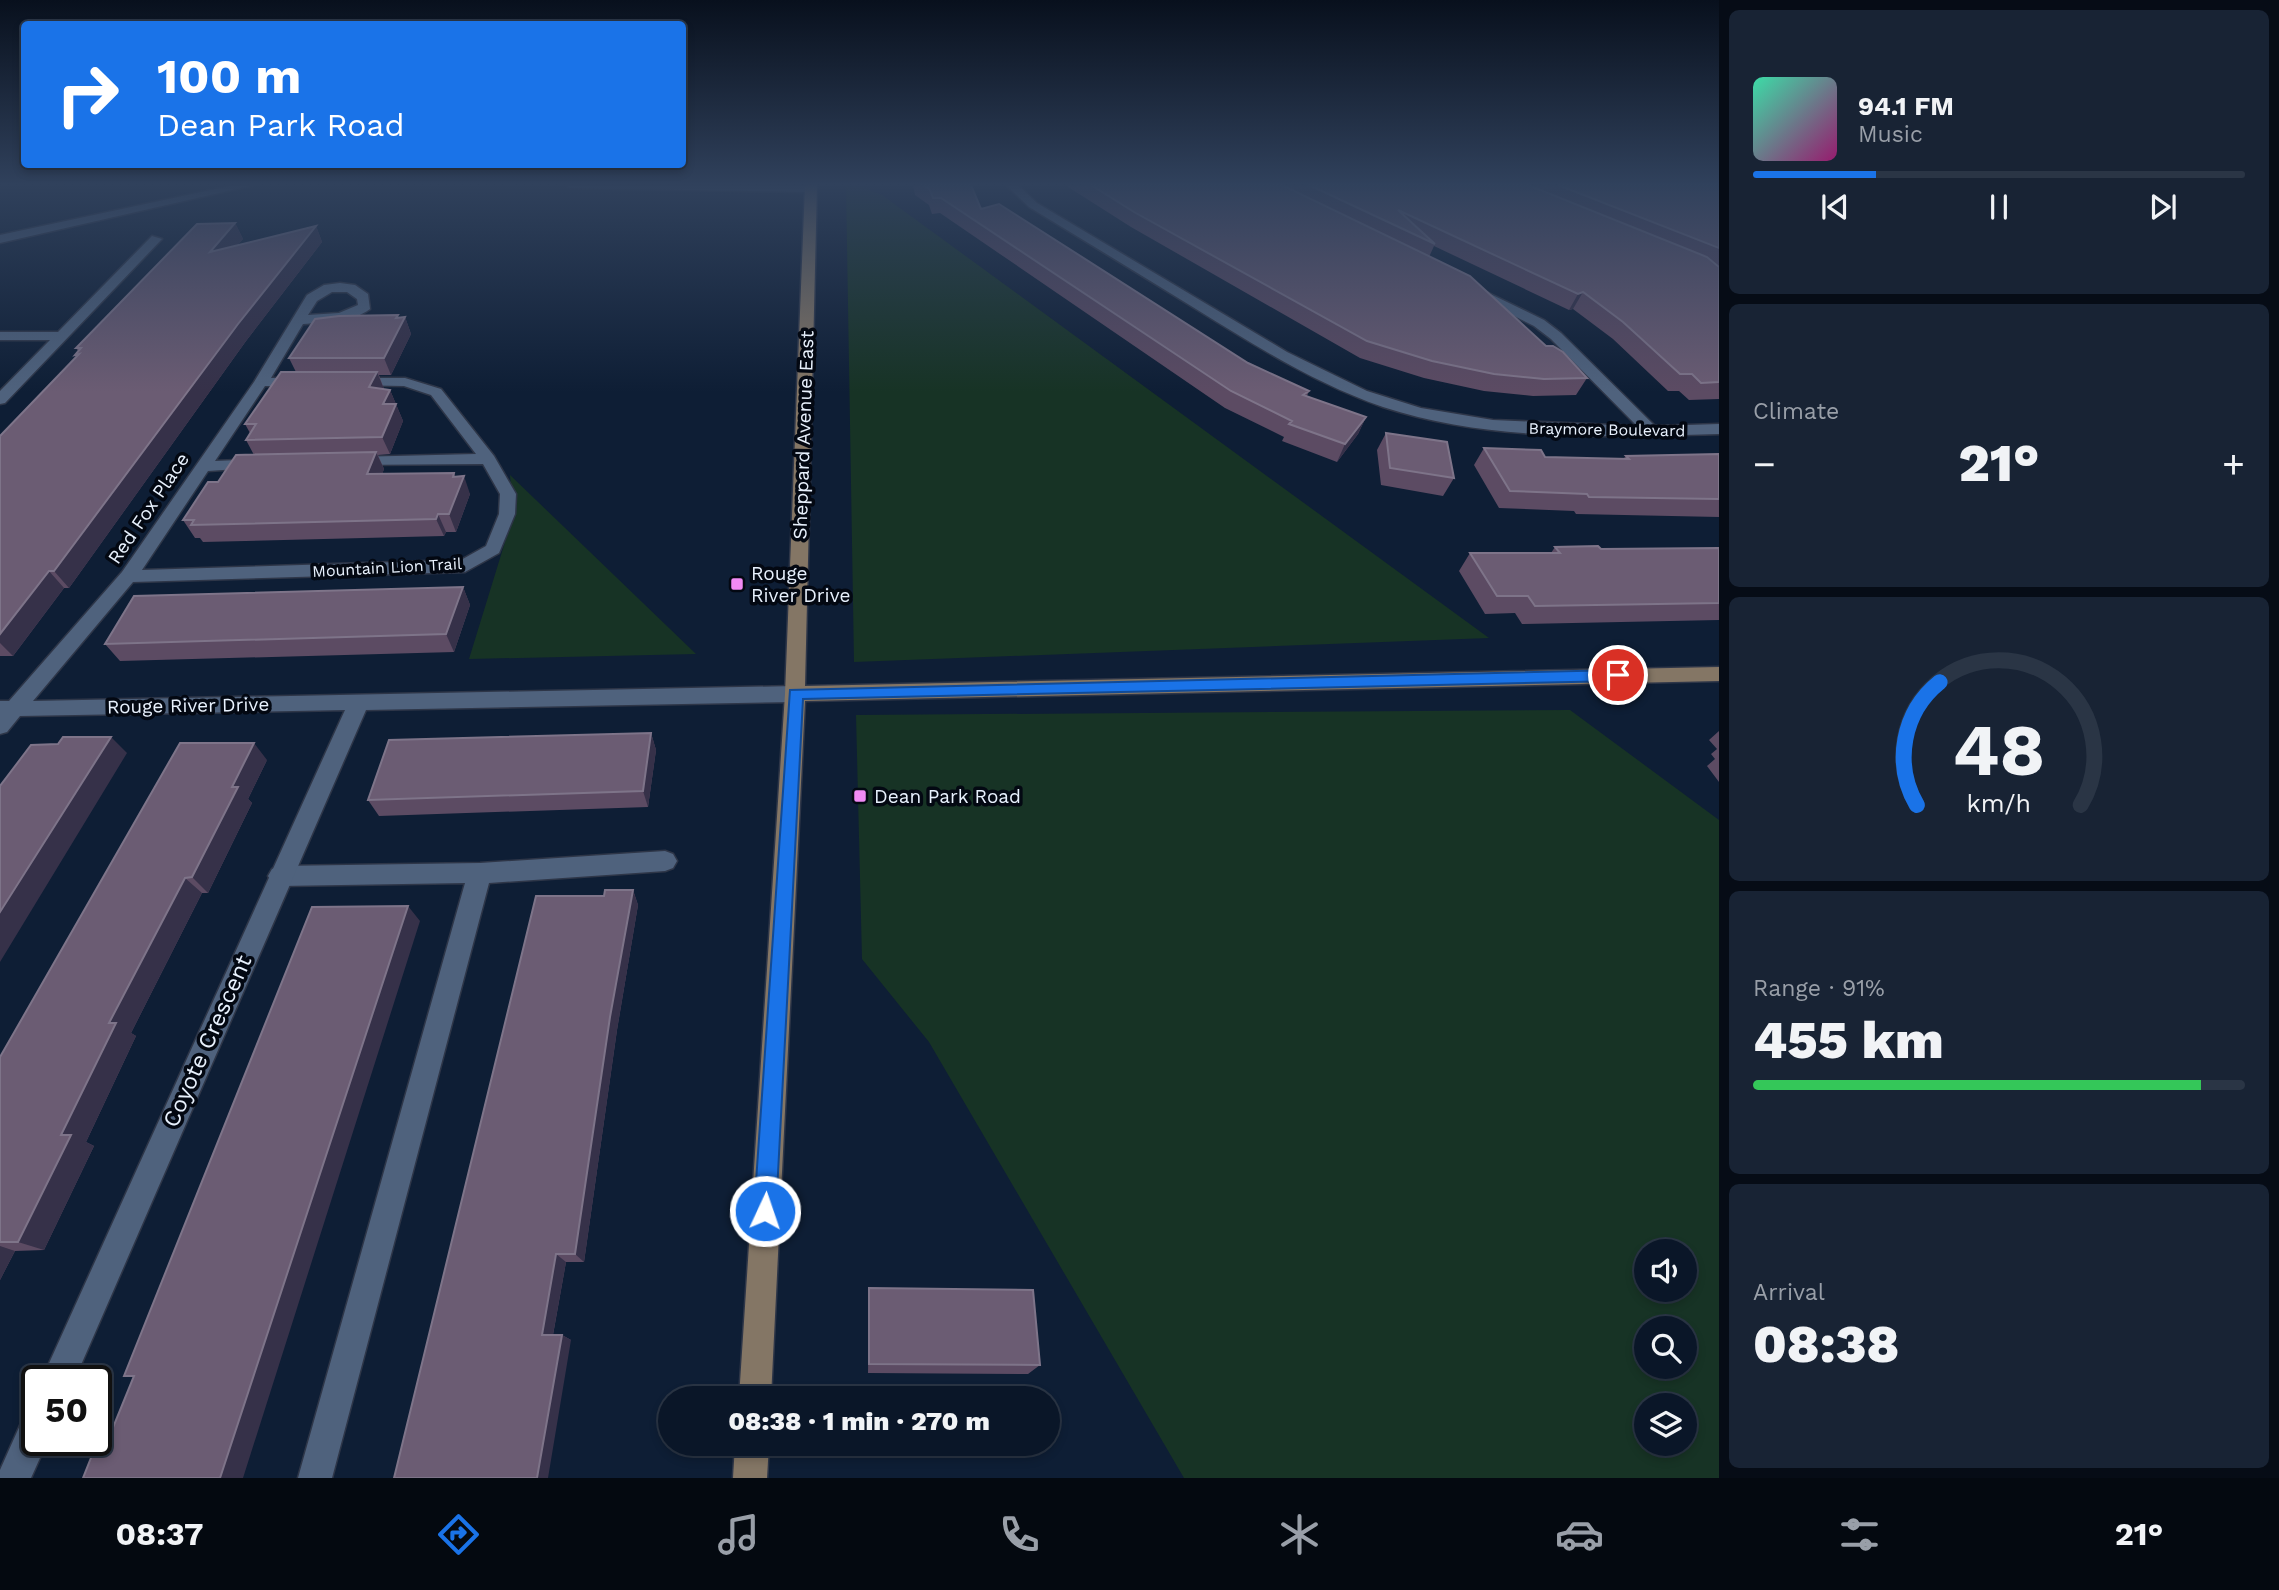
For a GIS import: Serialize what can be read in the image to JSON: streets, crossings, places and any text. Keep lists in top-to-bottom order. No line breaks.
{"streets":{"main road":["Sheppard Avenue East"],"street":["Braymore Boulevard","Red Fox Place","Mountain Lion Trail","Rouge River Drive","Coyote Crescent"]},"crossings":[["Sheppard Avenue East","Rouge River Drive"],["Red Fox Place","Mountain Lion Trail"],["Red Fox Place","Rouge River Drive"],["Rouge River Drive","Coyote Crescent"]],"places":{"transit":["Rouge River Drive","Dean Park Road"]},"page":{"turn":["100 m","Dean Park Road"],"song":["94.1 FM","Music"],"tile":["Climate",["Range · 91%","455 km"],["Arrival","08:38"]],"heat":["−","21°","+"],"limit":"50","trip":"08:38 · 1 min · 270 m","tabs":["08:37","21°"],"gauge":["48","km/h"]}}
